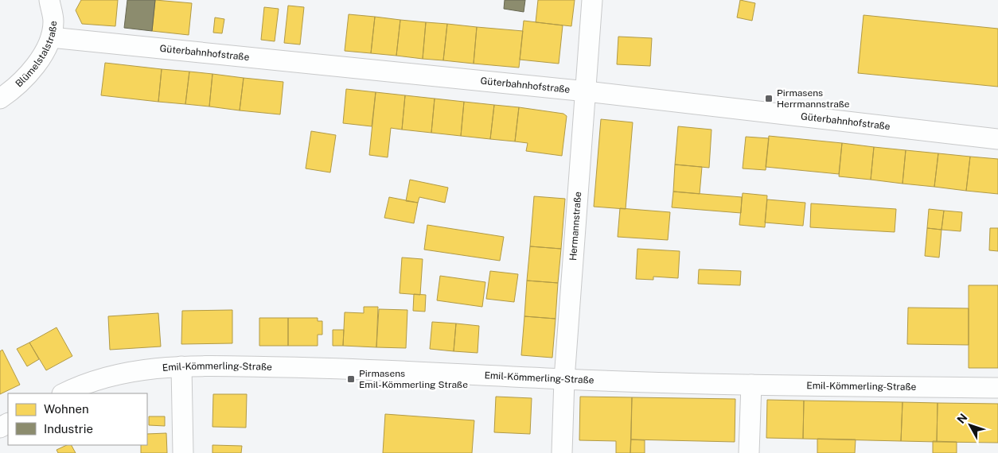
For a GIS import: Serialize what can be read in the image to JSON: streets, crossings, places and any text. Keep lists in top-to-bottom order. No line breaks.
{"streets":{"street":["Blümelstalstraße","Güterbahnhofstraße","Hermannstraße","Emil-Kömmerling-Straße"]},"crossings":[["Blümelstalstraße","Güterbahnhofstraße"],["Güterbahnhofstraße","Hermannstraße"],["Hermannstraße","Emil-Kömmerling-Straße"]],"places":{"transit":["Pirmasens Herrmannstraße","Pirmasens Emil-Kömmerling Straße"]},"legend":["Wohnen","Industrie"],"north":"top left"}
